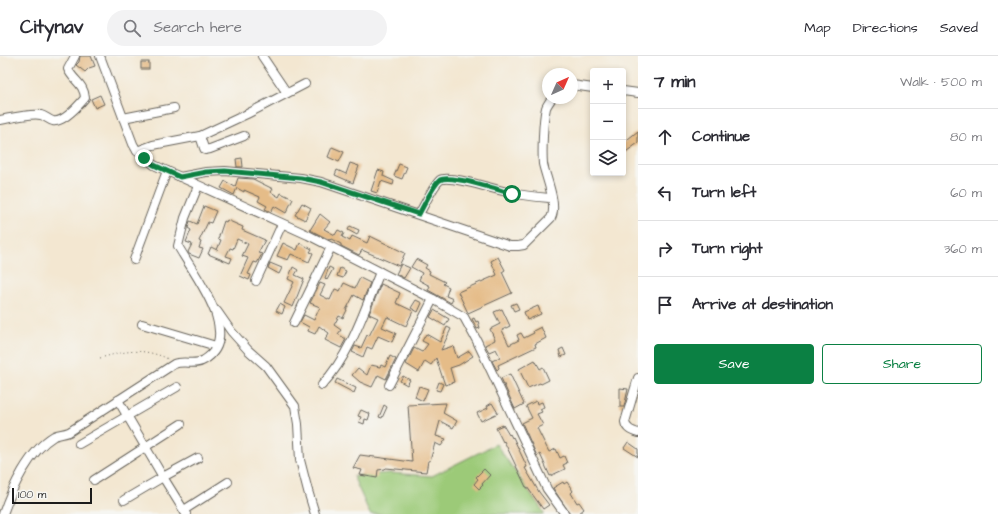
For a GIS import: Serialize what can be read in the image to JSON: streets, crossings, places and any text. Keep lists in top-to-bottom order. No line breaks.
{"scale_bar":"100 m","north":"top right","page":{"header":"Citynav","search":"Search here","nav":["Map","Directions","Saved"],"heading":["7 min","Walk · 500 m"],"map_buttons":["+","−"],"list":[["Continue","80 m"],["Turn left","60 m"],["Turn right","360 m"],"Arrive at destination"],"buttons":["Save","Share"],"scale":"100 m"}}
